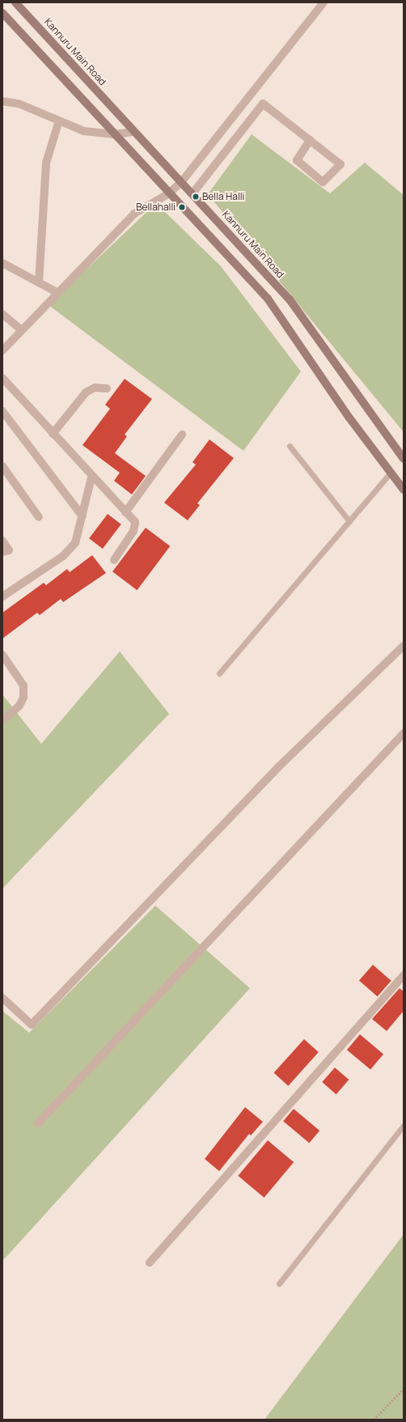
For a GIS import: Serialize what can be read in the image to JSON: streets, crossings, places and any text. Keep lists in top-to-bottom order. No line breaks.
{"streets":{"main road":["Kannuru Main Road"]},"places":["Bella Halli","Bellahalli"]}
